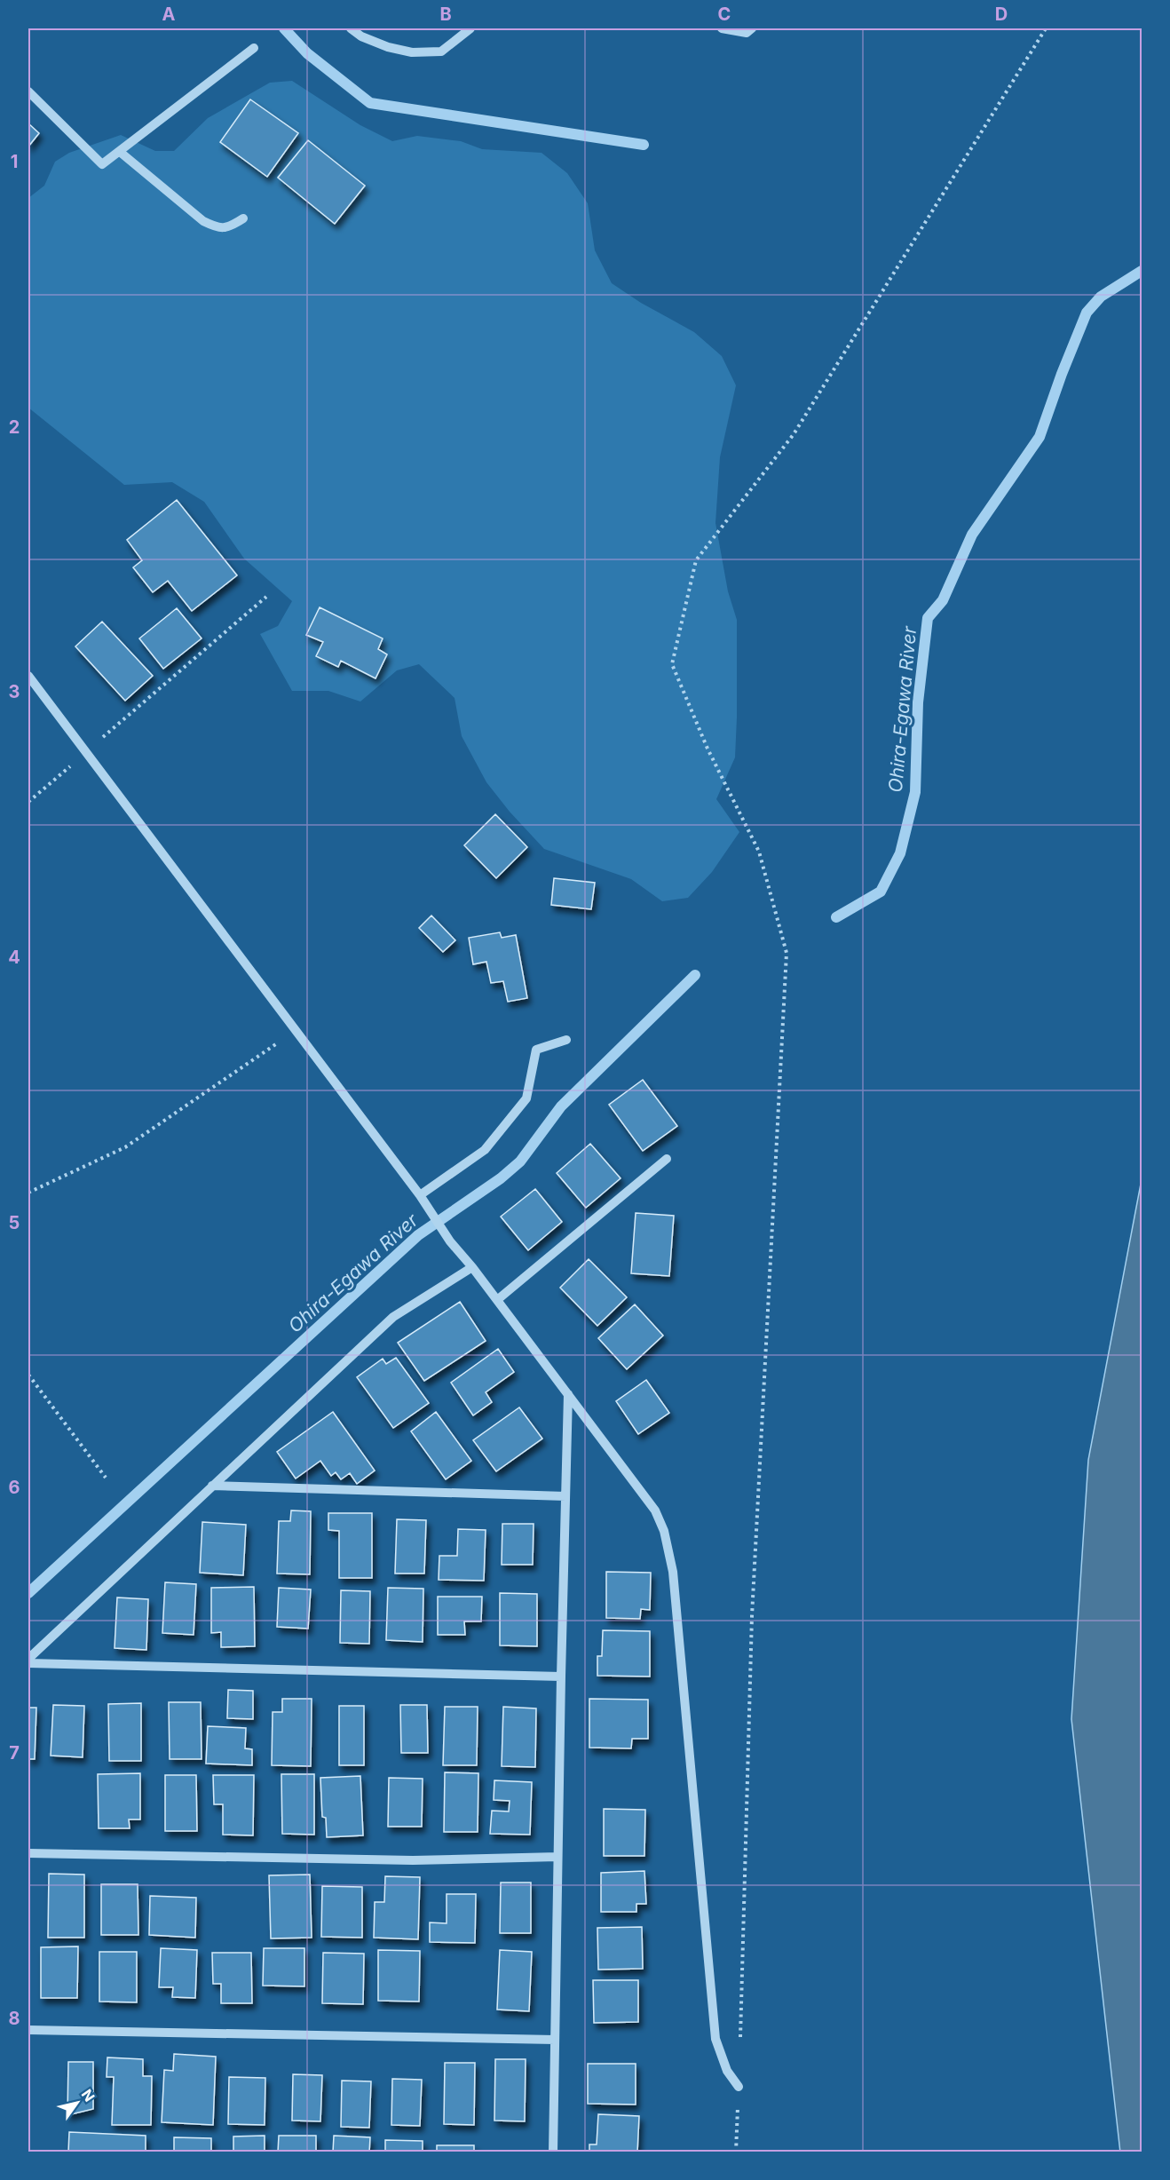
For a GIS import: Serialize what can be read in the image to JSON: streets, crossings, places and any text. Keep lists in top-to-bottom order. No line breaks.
{"water":["Ohira-Egawa River"],"north":"top right","grid":{"columns":["A","B","C","D"],"rows":["1","2","3","4","5","6","7","8"]}}
